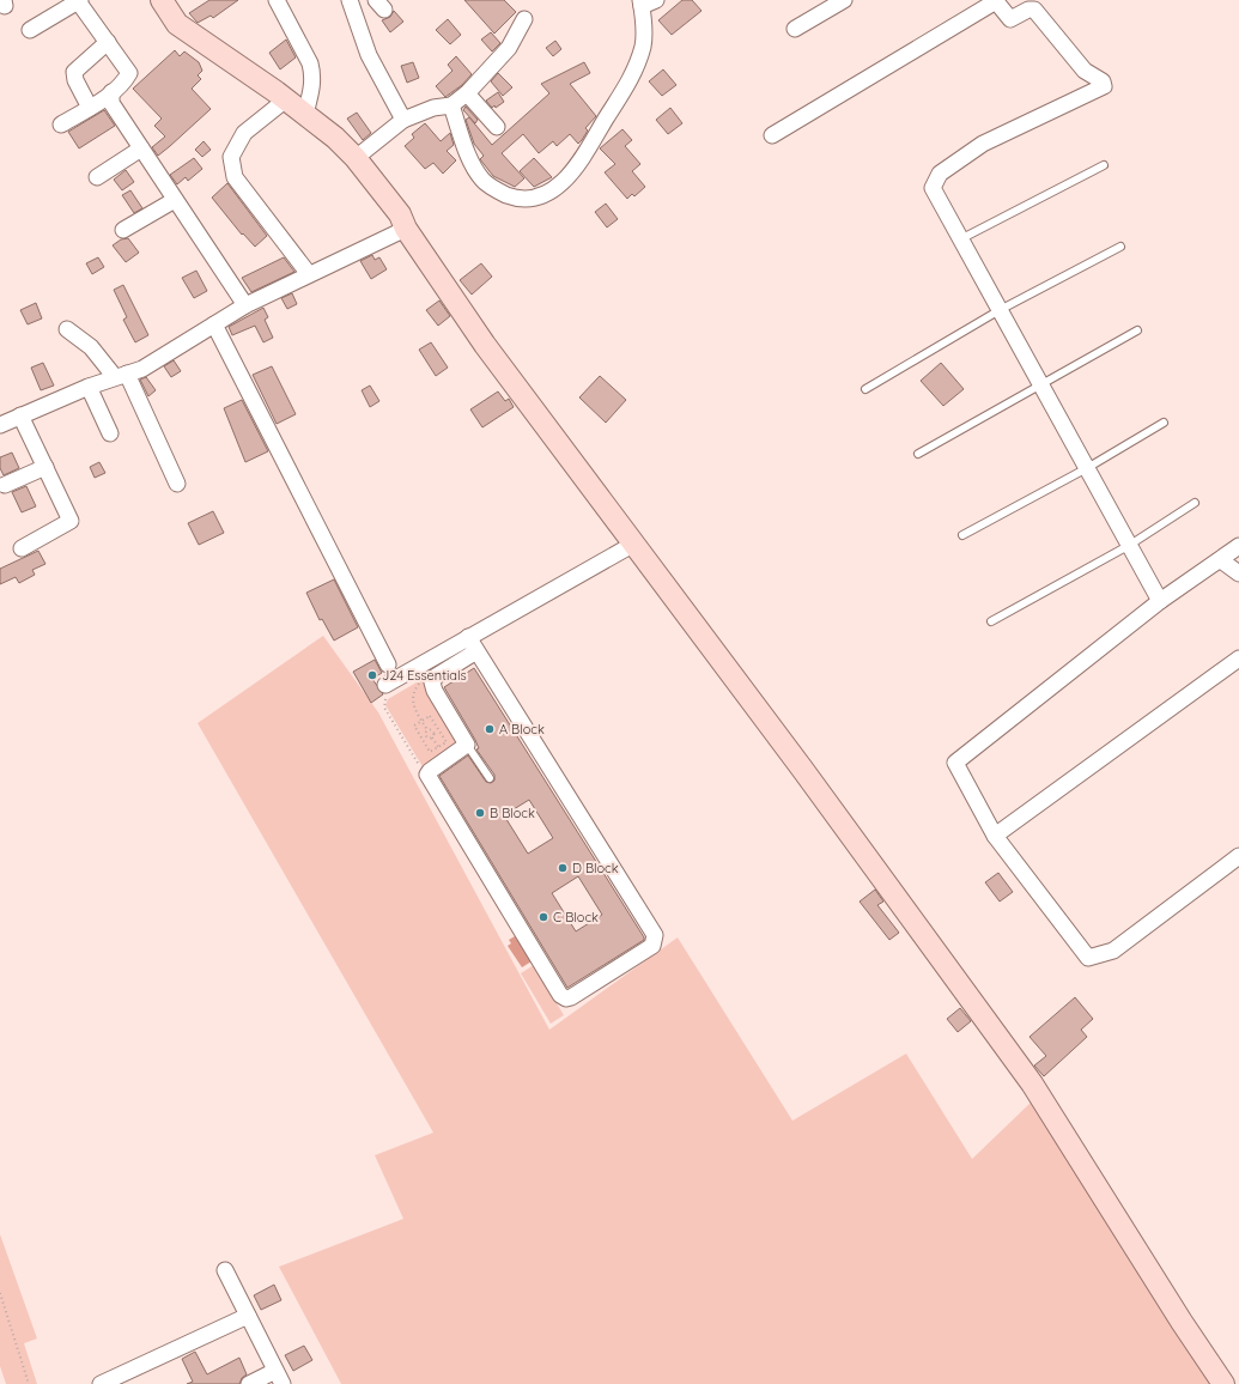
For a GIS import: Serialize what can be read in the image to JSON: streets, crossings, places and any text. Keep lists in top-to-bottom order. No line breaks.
{"places":["J24 Essentials","A Block","B Block","D Block","C Block"]}
